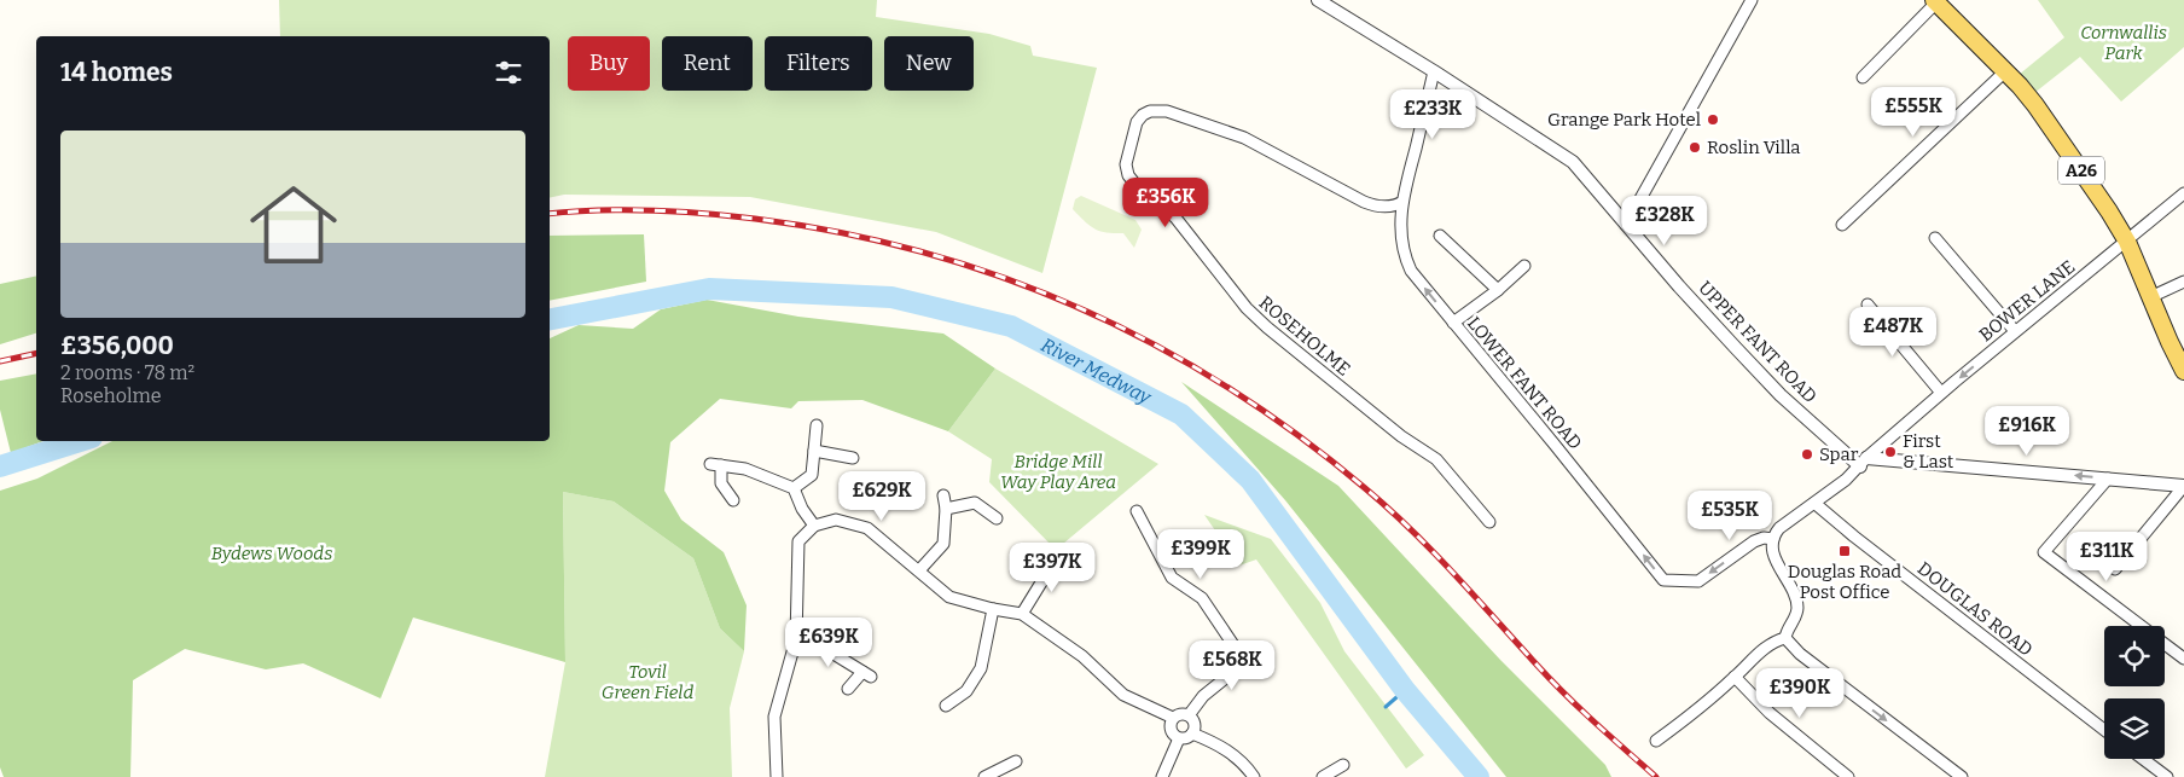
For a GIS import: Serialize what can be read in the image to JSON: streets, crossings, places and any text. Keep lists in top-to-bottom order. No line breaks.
{"streets":{"main road":["A26"],"street":["BOWER LANE","ROSEHOLME","UPPER FANT ROAD","LOWER FANT ROAD","DOUGLAS ROAD"]},"crossings":[["A26","BOWER LANE"],["BOWER LANE","UPPER FANT ROAD"],["BOWER LANE","LOWER FANT ROAD"],["BOWER LANE","DOUGLAS ROAD"],["ROSEHOLME","LOWER FANT ROAD"],["UPPER FANT ROAD","LOWER FANT ROAD"]],"one_way":["LOWER FANT ROAD"],"water":["River Medway"],"parks":["Cornwallis Park","Bridge Mill Way Play Area","Bydews Woods","Tovil Green Field"],"places":{"other":["Grange Park Hotel","Roslin Villa","First & Last","Spar"],"transit":["Douglas Road Post Office"]},"page":{"chip":["Buy","Rent","Filters","New"],"heading":"14 homes","price":["£555K","£233K","£356K","£328K","£487K","£916K","£629K","£535K","£399K","£311K","£397K","£639K","£568K","£390K"],"list":[{"name":"£356,000","note":"2 rooms · 78 m² · Roseholme"}]}}
